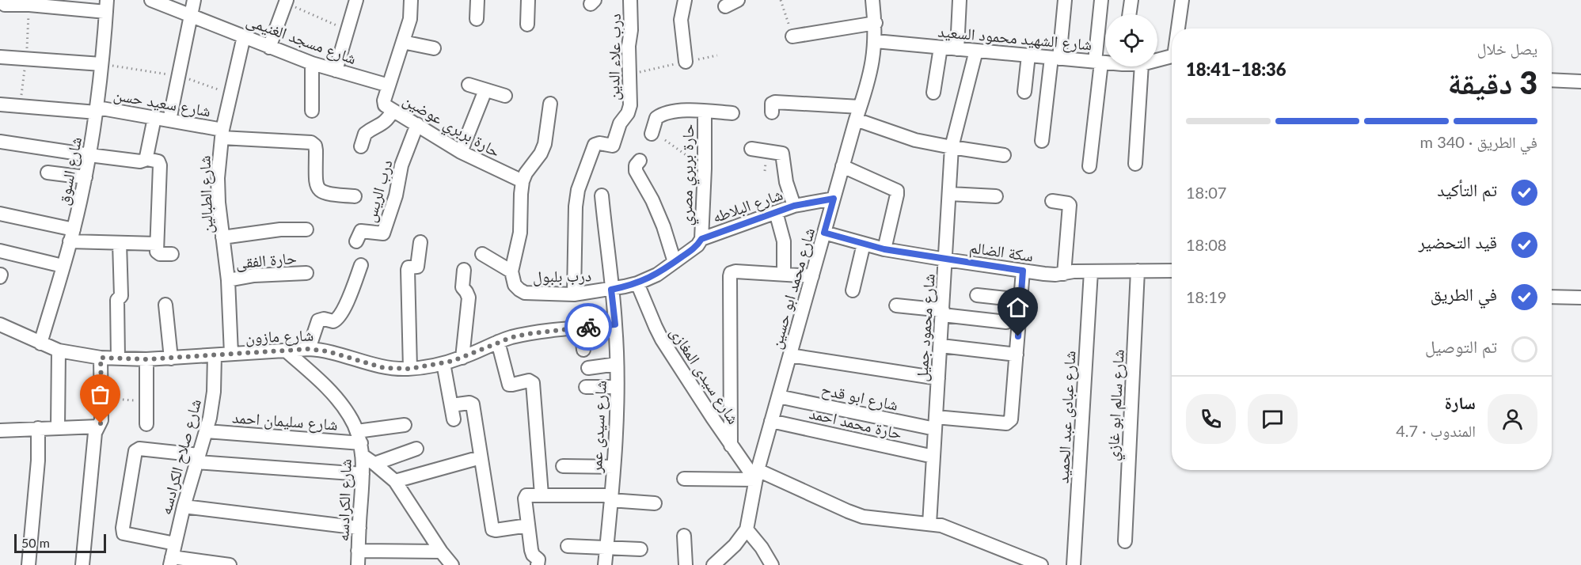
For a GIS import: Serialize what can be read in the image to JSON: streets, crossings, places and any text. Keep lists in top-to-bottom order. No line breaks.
{"streets":{"street":["شارع الشهيد محمود السعيد","شارع مسجد الغنيمى","درب علاء الدين","شارع سعيد حسن","حارة بربري عوضين","شارع السوق","حارة بربري مصري","درب الريس","شارع الطبالين","شارع البلاطه","سكة الضالم","حارة الفقى","درب بلبول","شارع محمد ابو حسين","شارع محمود جميل","شارع مازون","شارع سيدى المغازى","شارع ابو قدح","شارع سالم ابو غازي","شارع عبادى عبد الحميد","شارع سليمان احمد","حارة محمد احمد","شارع سيدى عمر","شارع صلاح الكرادسه","شارع الكرادسه"]},"crossings":[["شارع الشهيد محمود السعيد","شارع محمد ابو حسين"],["شارع الشهيد محمود السعيد","شارع محمود جميل"],["شارع مسجد الغنيمى","حارة بربري عوضين"],["شارع مسجد الغنيمى","شارع الطبالين"],["درب علاء الدين","درب بلبول"],["شارع سعيد حسن","شارع السوق"],["شارع سعيد حسن","شارع الطبالين"],["حارة بربري عوضين","درب الريس"],["حارة بربري عوضين","درب بلبول"],["شارع السوق","شارع مازون"],["حارة بربري مصري","شارع البلاطه"],["حارة بربري مصري","درب بلبول"],["شارع الطبالين","حارة الفقى"],["شارع الطبالين","شارع مازون"],["شارع البلاطه","درب بلبول"],["شارع البلاطه","شارع محمد ابو حسين"],["سكة الضالم","شارع محمد ابو حسين"],["سكة الضالم","شارع محمود جميل"],["سكة الضالم","شارع سالم ابو غازي"],["سكة الضالم","شارع عبادى عبد الحميد"],["درب بلبول","شارع سيدى المغازى"],["درب بلبول","شارع سيدى عمر"],["شارع محمد ابو حسين","شارع سيدى المغازى"],["شارع محمد ابو حسين","شارع ابو قدح"],["شارع محمد ابو حسين","حارة محمد احمد"],["شارع محمود جميل","شارع ابو قدح"],["شارع محمود جميل","حارة محمد احمد"],["شارع مازون","شارع سيدى عمر"],["شارع مازون","شارع صلاح الكرادسه"],["شارع مازون","شارع الكرادسه"],["شارع سليمان احمد","شارع صلاح الكرادسه"],["شارع سليمان احمد","شارع الكرادسه"]],"scale_bar":"50 m","page":{"heading":["3 دقيقة","يصل خلال","18:36–18:41"],"panel":["سارة","المندوب · 4.7"],"bar":"في الطريق · 340 m","list":[["تم التأكيد","18:07"],["قيد التحضير","18:08"],["في الطريق","18:19"],"تم التوصيل"],"scale":"50 m"}}
